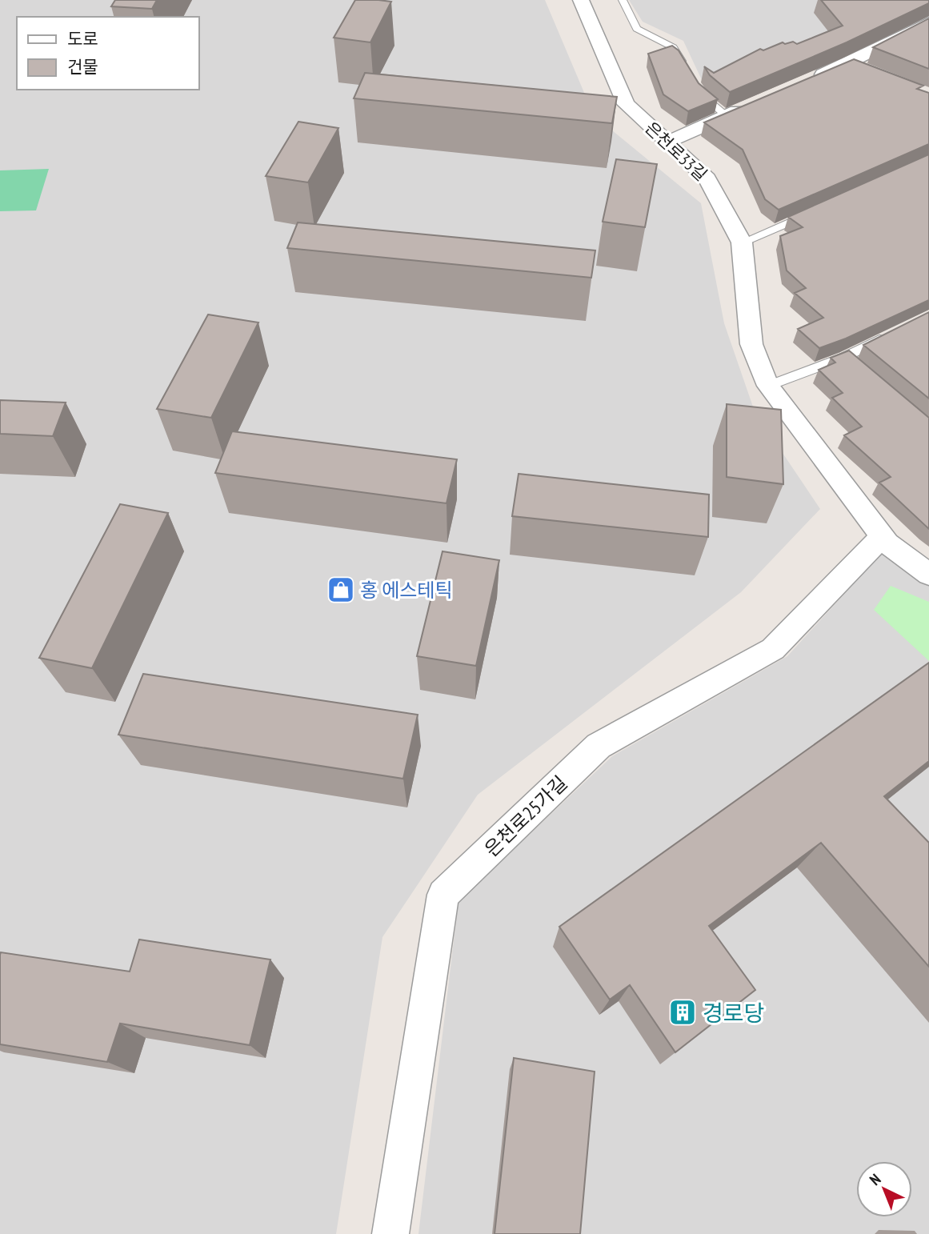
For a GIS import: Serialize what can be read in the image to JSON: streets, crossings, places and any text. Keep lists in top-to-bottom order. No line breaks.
{"streets":{"street":["은천로33길","은천로25가길"]},"places":{"shop":["홍 에스테틱"],"building":["경로당"]},"legend":["도로","건물"],"north":"top left"}
